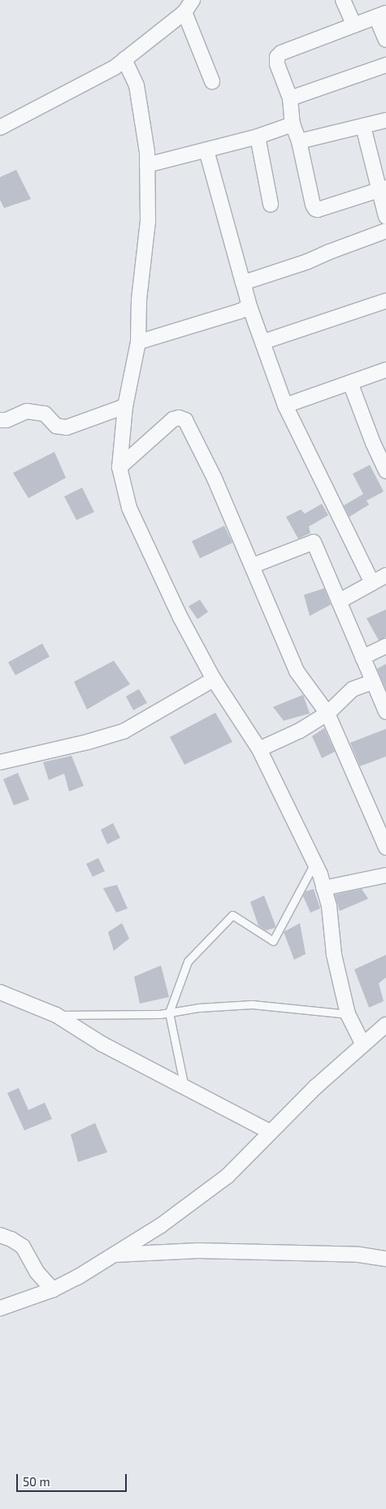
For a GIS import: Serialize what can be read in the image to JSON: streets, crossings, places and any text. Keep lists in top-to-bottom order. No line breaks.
{"scale_bar":"50 m"}
